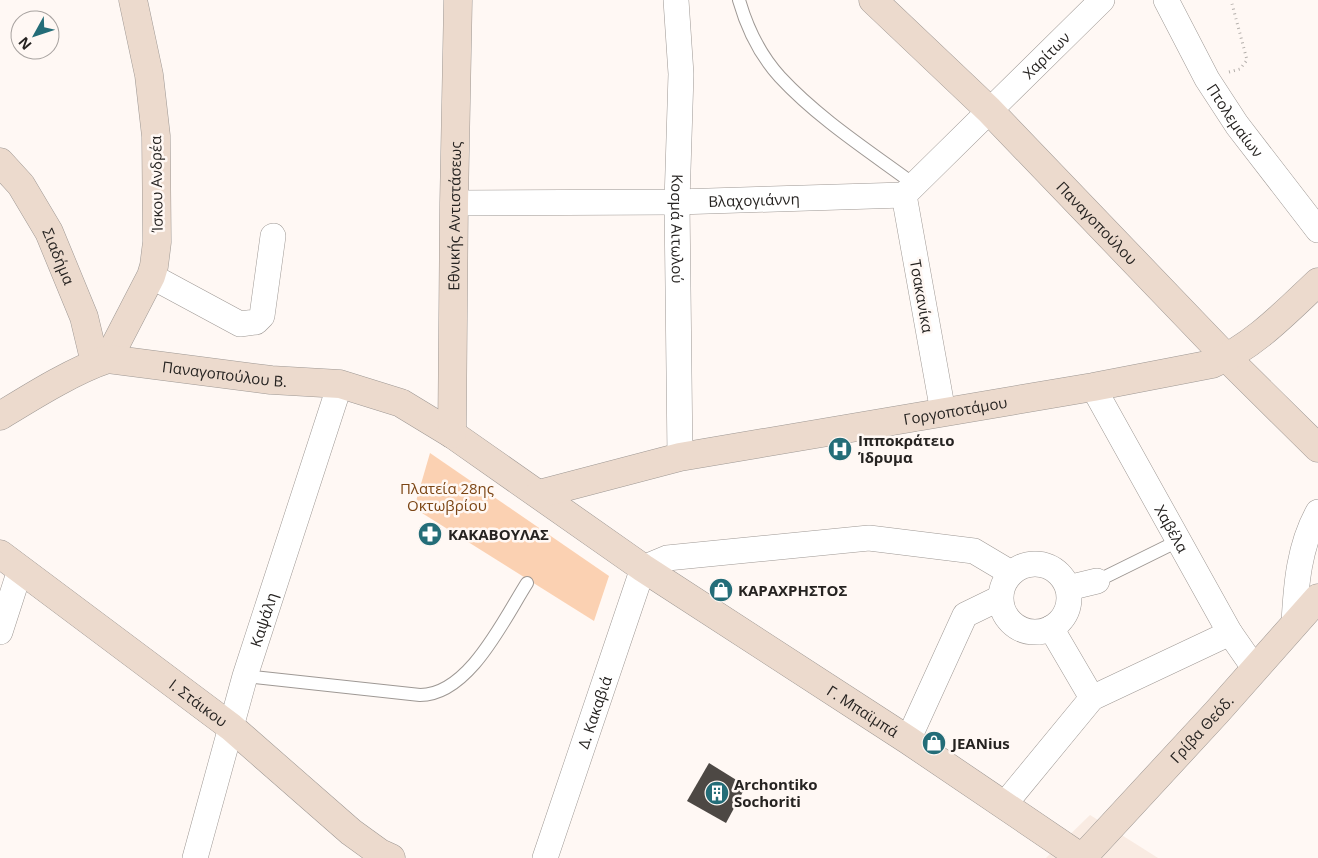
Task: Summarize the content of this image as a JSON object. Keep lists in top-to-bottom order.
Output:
{
  "streets": {
    "street": [
      "Χαρίτων",
      "Πτολεμαίων",
      "Ίσκου Ανδρέα",
      "Βλαχογιάννη",
      "Εθνικής Αντιστάσεως",
      "Παναγοπούλου",
      "Κοσμά Αιτωλού",
      "Σιαδήμα",
      "Τσακανίκα",
      "Παναγοπούλου Β.",
      "Γοργοποτάμου",
      "Χαβέλα",
      "Καψάλη",
      "Ι. Στάικου",
      "Γ. Μπαϊμπά",
      "Δ. Κακαβιά",
      "Γρίβα Θεόδ."
    ]
  },
  "crossings": [
    ["Χαρίτων", "Βλαχογιάννη"],
    ["Χαρίτων", "Παναγοπούλου"],
    ["Χαρίτων", "Τσακανίκα"],
    ["Ίσκου Ανδρέα", "Σιαδήμα"],
    ["Ίσκου Ανδρέα", "Παναγοπούλου Β."],
    ["Βλαχογιάννη", "Εθνικής Αντιστάσεως"],
    ["Βλαχογιάννη", "Κοσμά Αιτωλού"],
    ["Βλαχογιάννη", "Τσακανίκα"],
    ["Εθνικής Αντιστάσεως", "Παναγοπούλου Β."],
    ["Παναγοπούλου", "Γοργοποτάμου"],
    ["Κοσμά Αιτωλού", "Γοργοποτάμου"],
    ["Σιαδήμα", "Παναγοπούλου Β."],
    ["Τσακανίκα", "Γοργοποτάμου"],
    ["Παναγοπούλου Β.", "Καψάλη"],
    ["Γοργοποτάμου", "Χαβέλα"],
    ["Χαβέλα", "Γρίβα Θεόδ."],
    ["Καψάλη", "Ι. Στάικου"],
    ["Γ. Μπαϊμπά", "Δ. Κακαβιά"],
    ["Γ. Μπαϊμπά", "Γρίβα Θεόδ."]
  ],
  "parks": ["Πλατεία 28ης Οκτωβρίου"],
  "places": {
    "hospital": ["Ιπποκράτειο Ίδρυμα"],
    "pharmacy": ["ΚΑΚΑΒΟΥΛΑΣ"],
    "shop": ["ΚΑΡΑΧΡΗΣΤΟΣ", "JEANius"],
    "building": ["Archontiko Sochoriti"]
  },
  "north": "bottom left"
}
